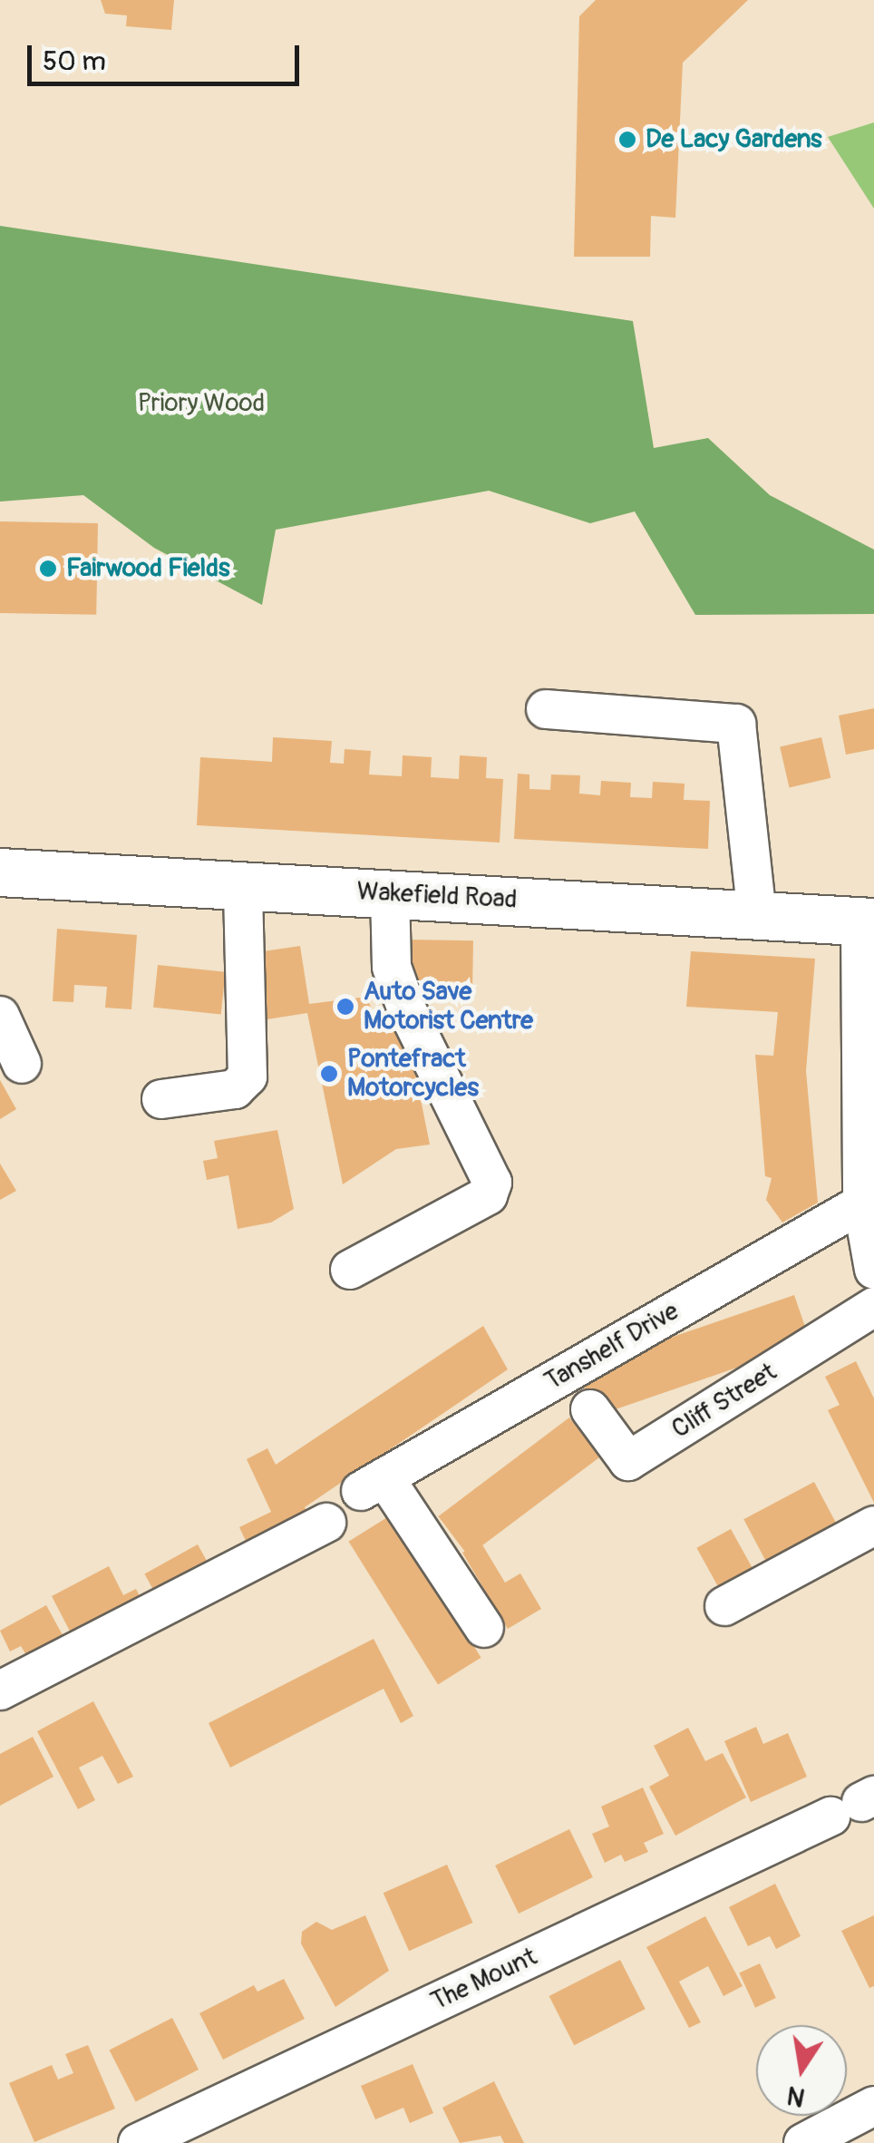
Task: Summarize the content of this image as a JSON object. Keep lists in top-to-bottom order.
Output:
{
  "streets": {
    "main road": ["Wakefield Road"],
    "street": ["Tanshelf Drive", "Cliff Street", "The Mount"]
  },
  "parks": ["Priory Wood"],
  "places": [
    "De Lacy Gardens",
    "Fairwood Fields",
    "Auto Save Motorist Centre",
    "Pontefract Motorcycles"
  ],
  "scale_bar": "50 m",
  "north": "bottom"
}
